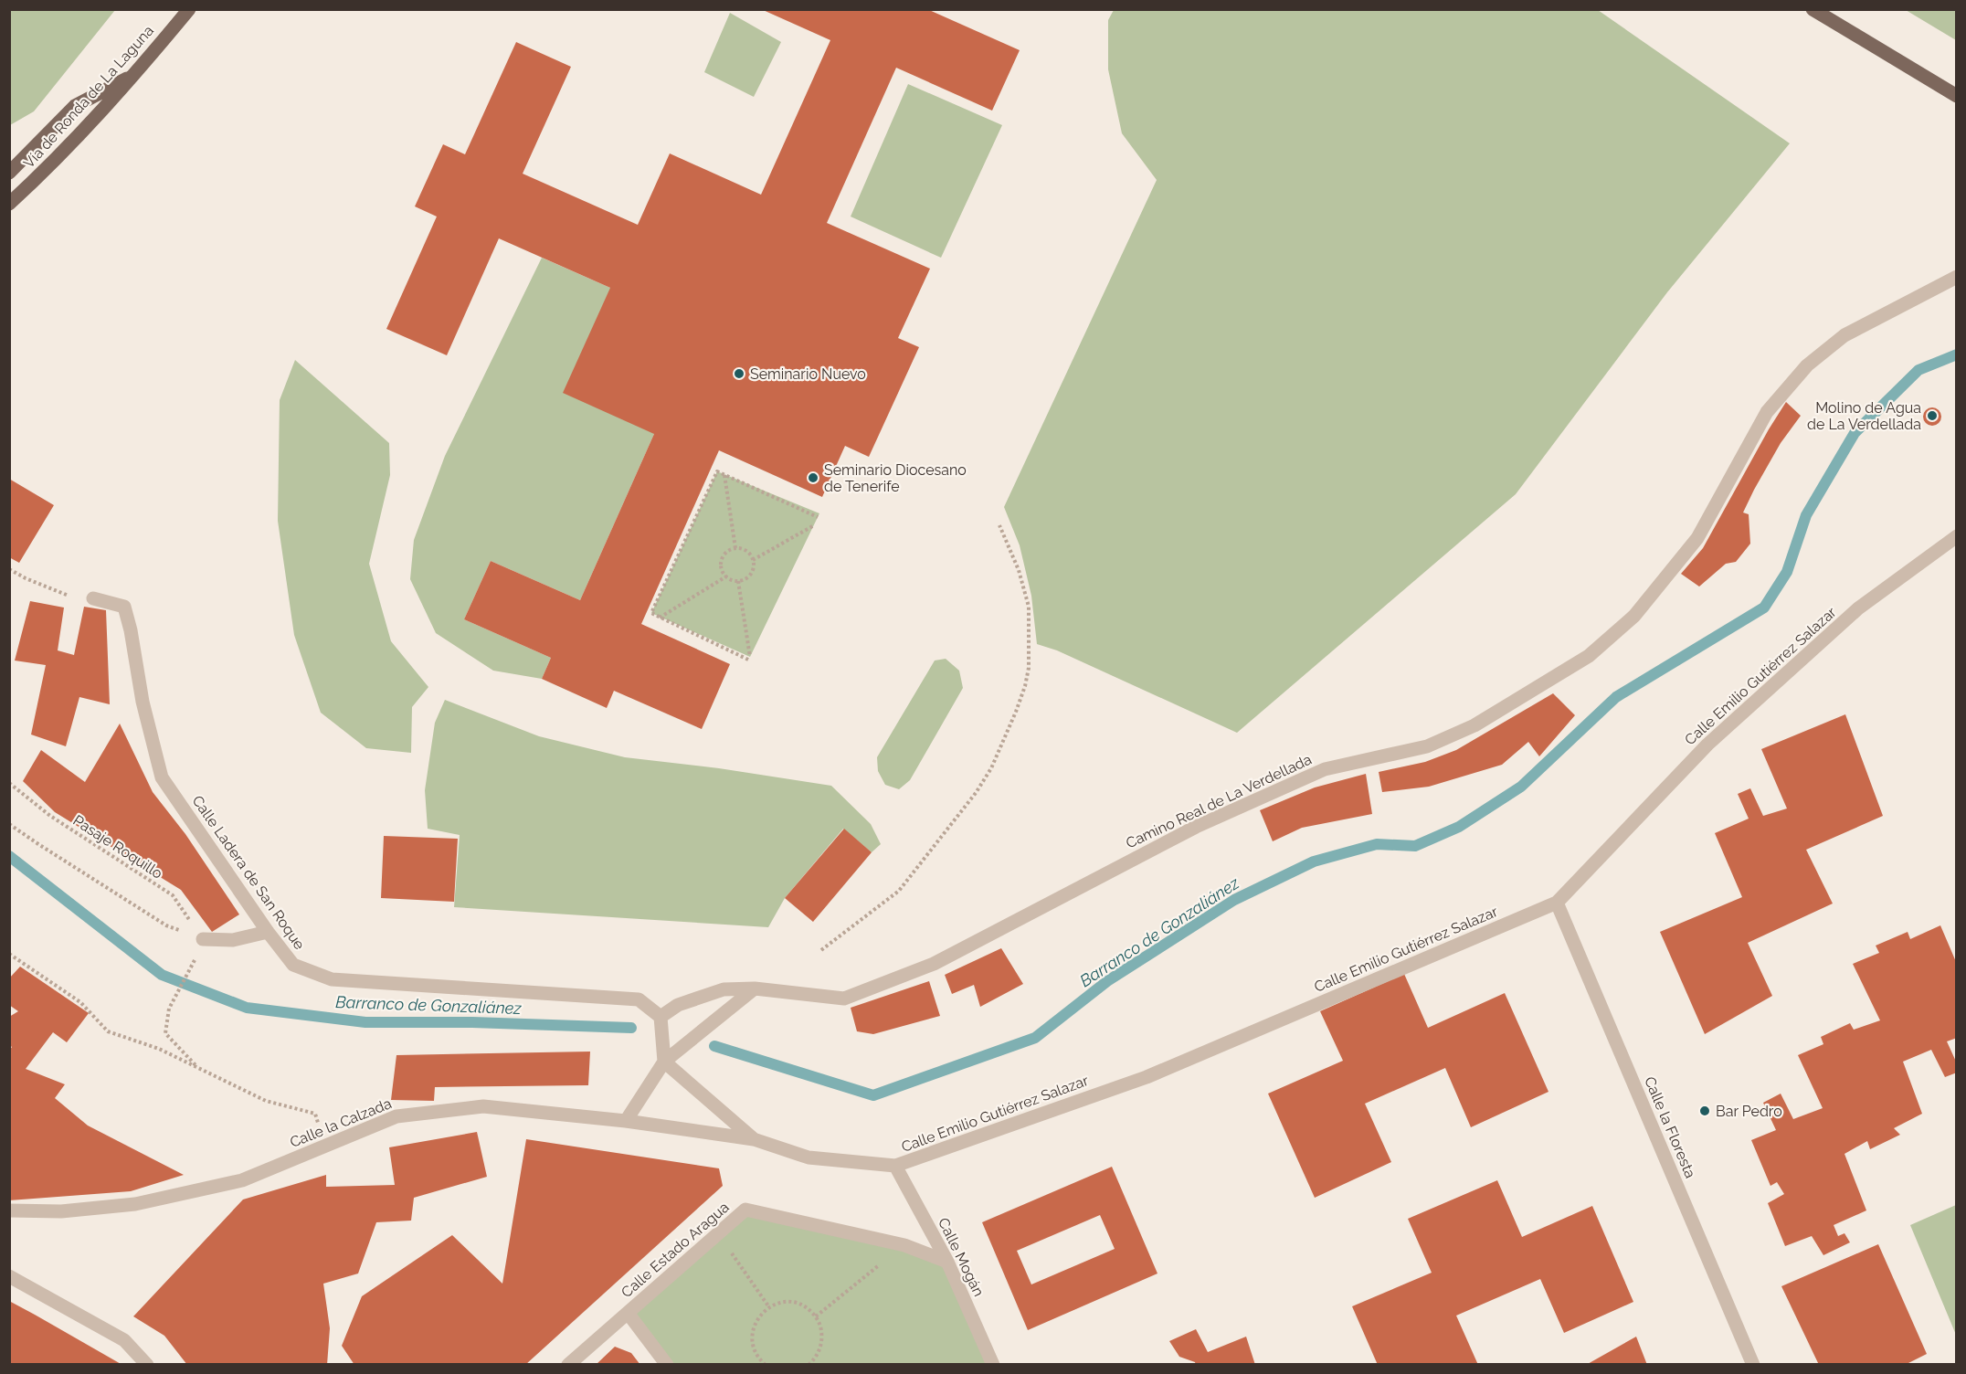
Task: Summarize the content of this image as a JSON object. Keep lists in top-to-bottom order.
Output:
{
  "streets": {
    "main road": ["Vía de Ronda de La Laguna"],
    "street": [
      "Calle Emilio Gutiérrez Salazar",
      "Camino Real de La Verdellada",
      "Calle Ladera de San Roque",
      "Calle la Calzada",
      "Calle la Floresta",
      "Calle Estado Aragua",
      "Calle Mogán"
    ],
    "path": ["Pasaje Roquillo"]
  },
  "crossings": [
    ["Calle Emilio Gutiérrez Salazar", "Calle la Calzada"],
    ["Calle Emilio Gutiérrez Salazar", "Calle la Floresta"],
    ["Calle Emilio Gutiérrez Salazar", "Calle Mogán"],
    ["Camino Real de La Verdellada", "Calle Ladera de San Roque"],
    ["Calle Estado Aragua", "Calle Mogán"]
  ],
  "water": ["Barranco de Gonzaliánez"],
  "places": [
    "Seminario Nuevo",
    "Molino de Agua de La Verdellada",
    "Seminario Diocesano de Tenerife",
    "Bar Pedro"
  ]
}
